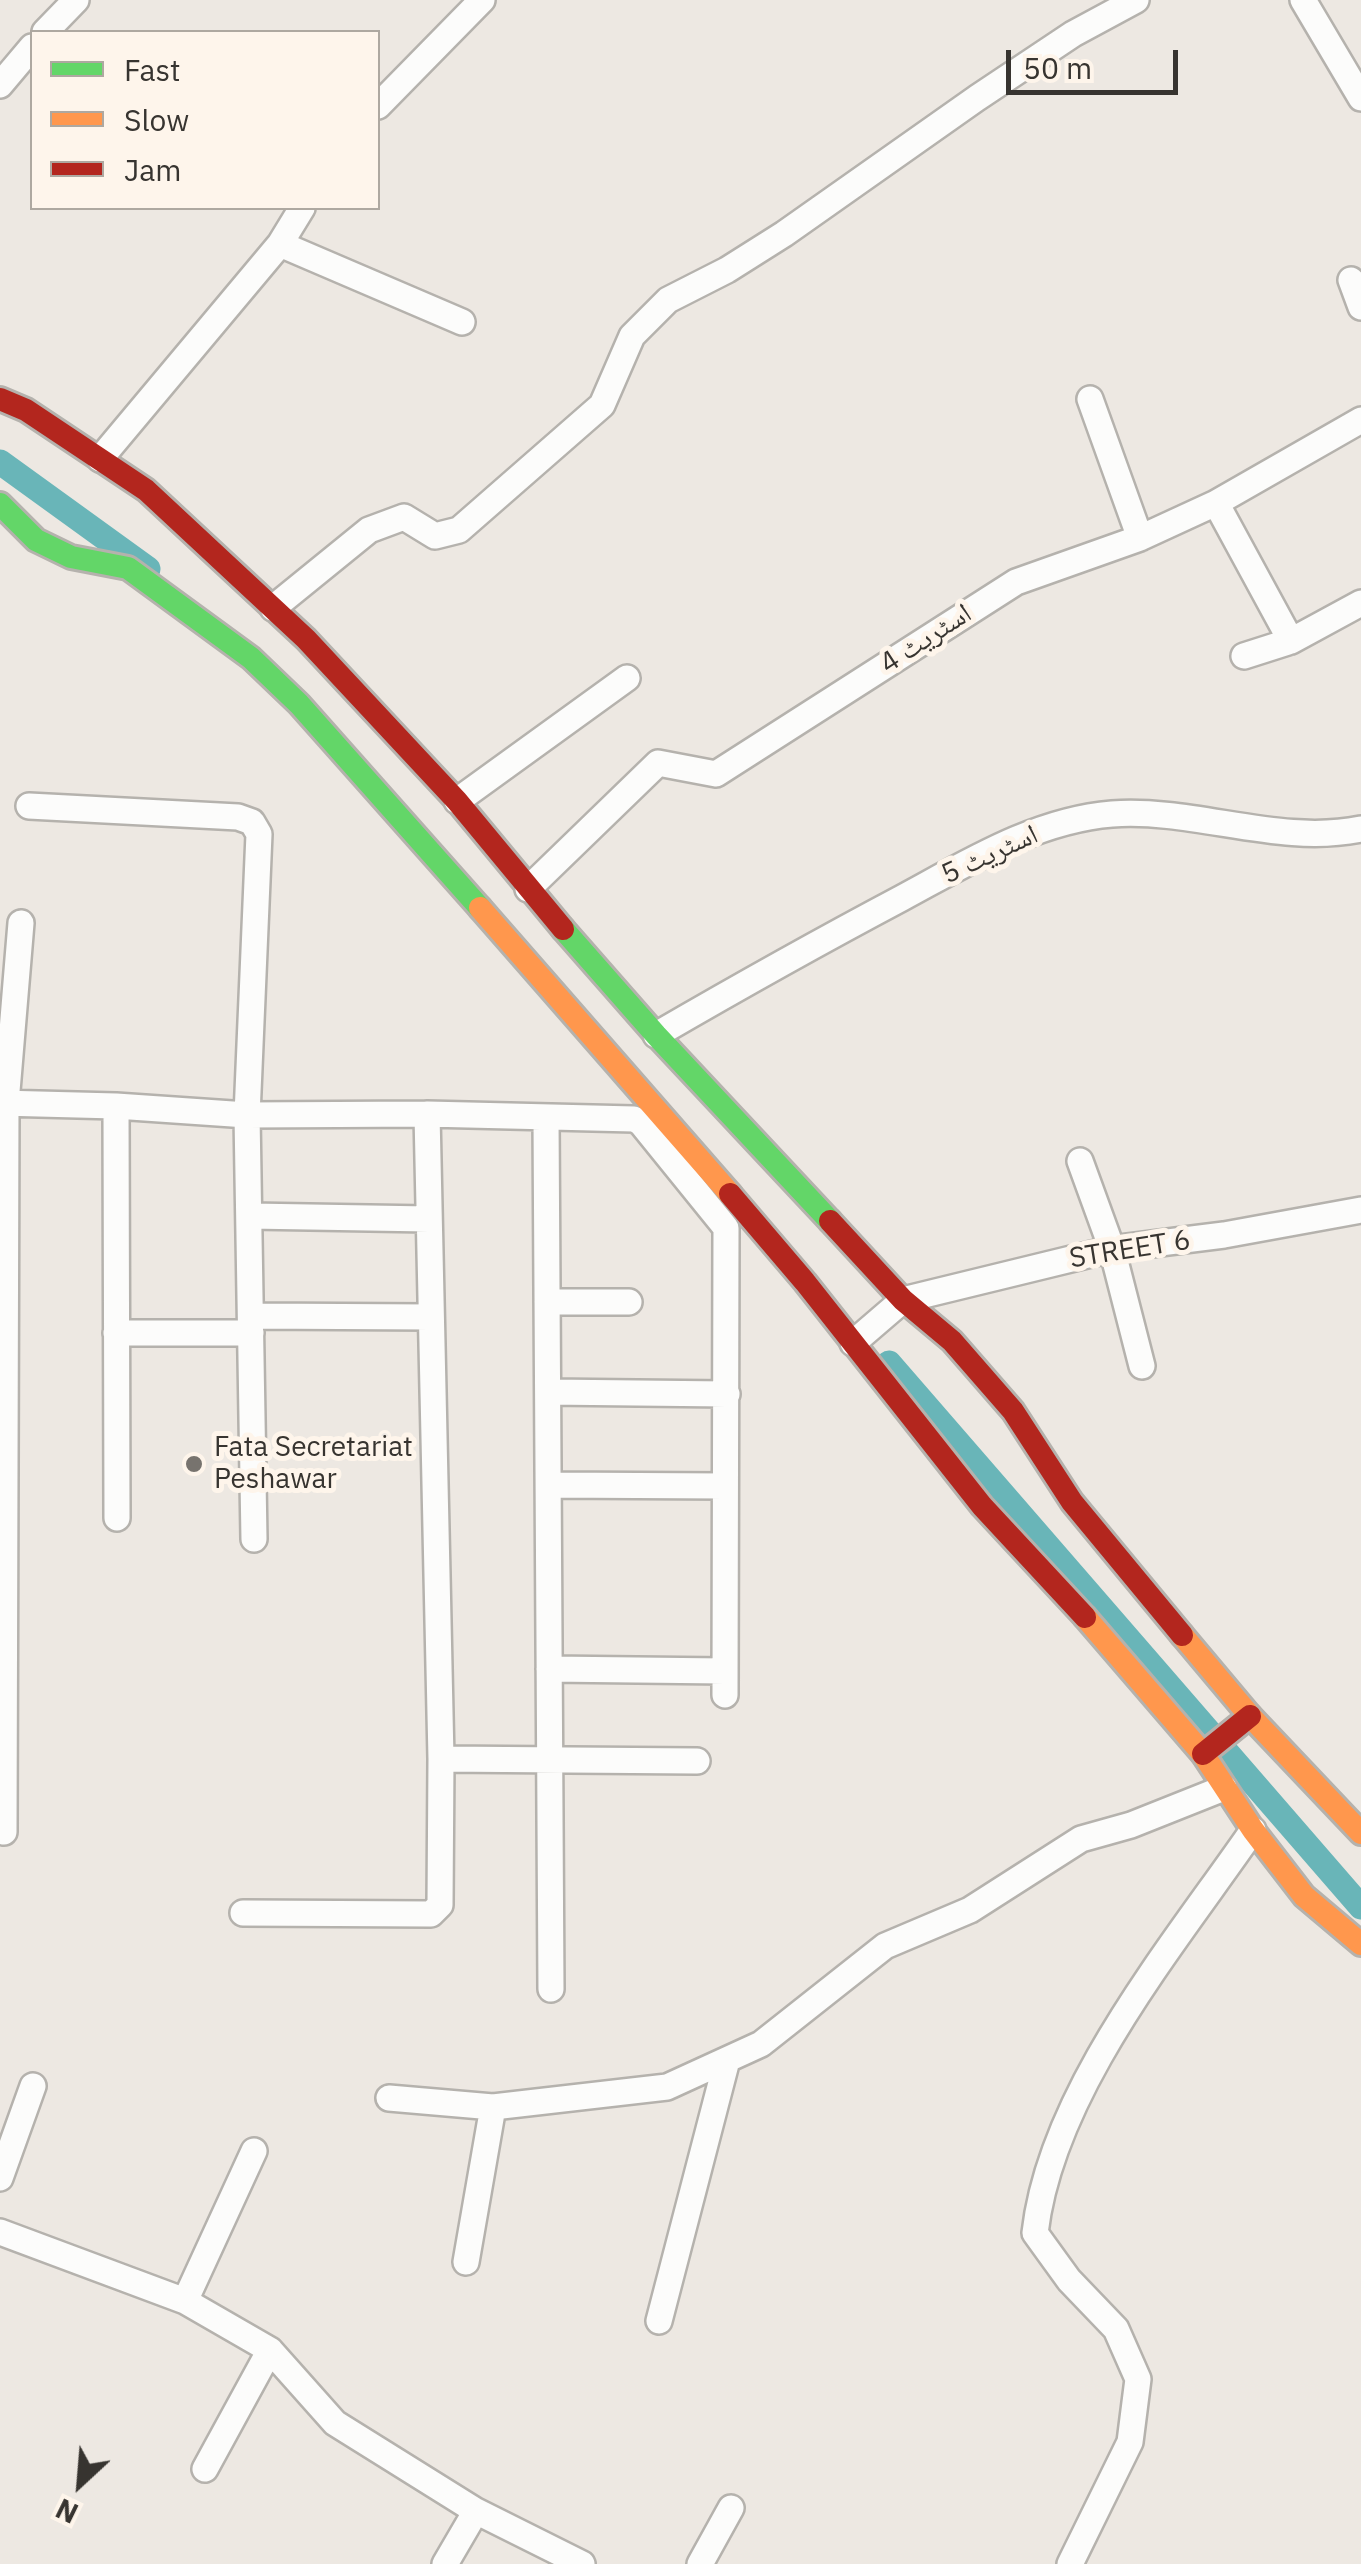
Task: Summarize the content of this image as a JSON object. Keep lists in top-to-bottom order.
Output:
{
  "streets": {
    "street": ["اسٹریٹ 4", "اسٹریٹ 5", "STREET 6"]
  },
  "places": ["Fata Secretariat Peshawar"],
  "legend": ["Fast", "Slow", "Jam"],
  "scale_bar": "50 m",
  "north": "bottom left"
}
